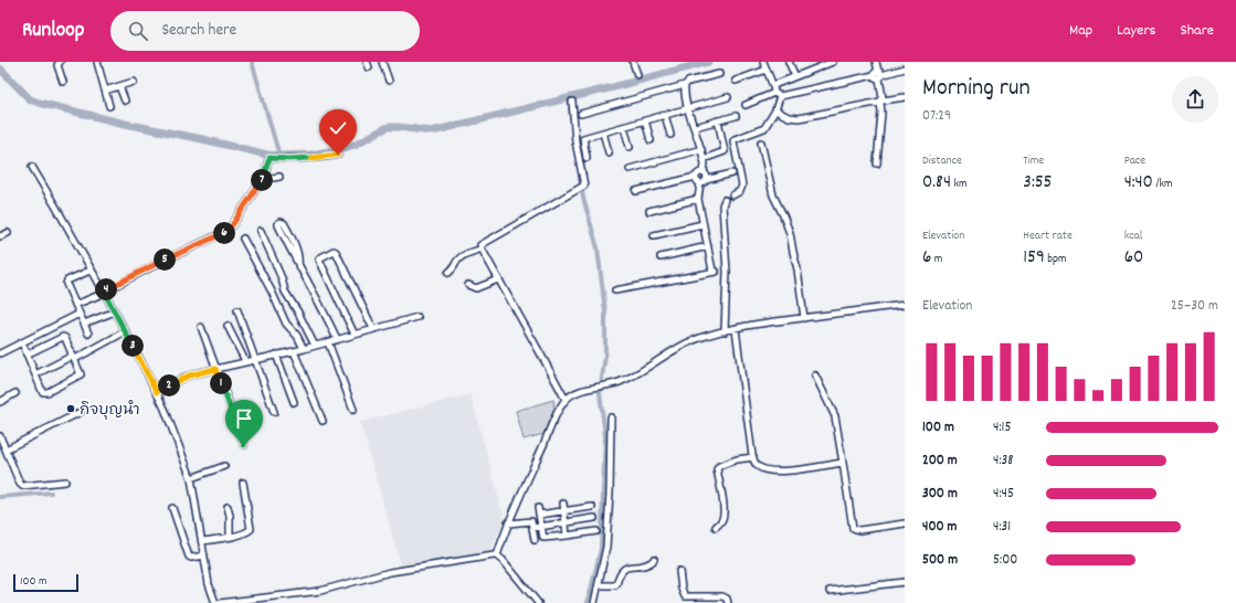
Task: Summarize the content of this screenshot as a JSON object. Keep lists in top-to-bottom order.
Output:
{
  "places": ["กิจบุญนำ"],
  "scale_bar": "100 m",
  "page": {
    "header": "Runloop",
    "search": "Search here",
    "nav": ["Map", "Layers", "Share"],
    "heading": ["Morning run", "07:29"],
    "stats": [
      ["Distance", "0.84 km"],
      ["Time", "3:55"],
      ["Pace", "4:40 /km"],
      ["Elevation", "6 m"],
      ["Heart rate", "159 bpm"],
      ["kcal", "60"]
    ],
    "pins": [
      "7",
      "6",
      "5",
      "4",
      "3",
      "1",
      "2"
    ],
    "chart": ["Elevation", "25–30 m"],
    "list": [
      {
        "name": "100 m",
        "note": "4:15"
      },
      {
        "name": "200 m",
        "note": "4:38"
      },
      {
        "name": "300 m",
        "note": "4:45"
      },
      {
        "name": "400 m",
        "note": "4:31"
      },
      {
        "name": "500 m",
        "note": "5:00"
      }
    ],
    "scale": "100 m"
  }
}
